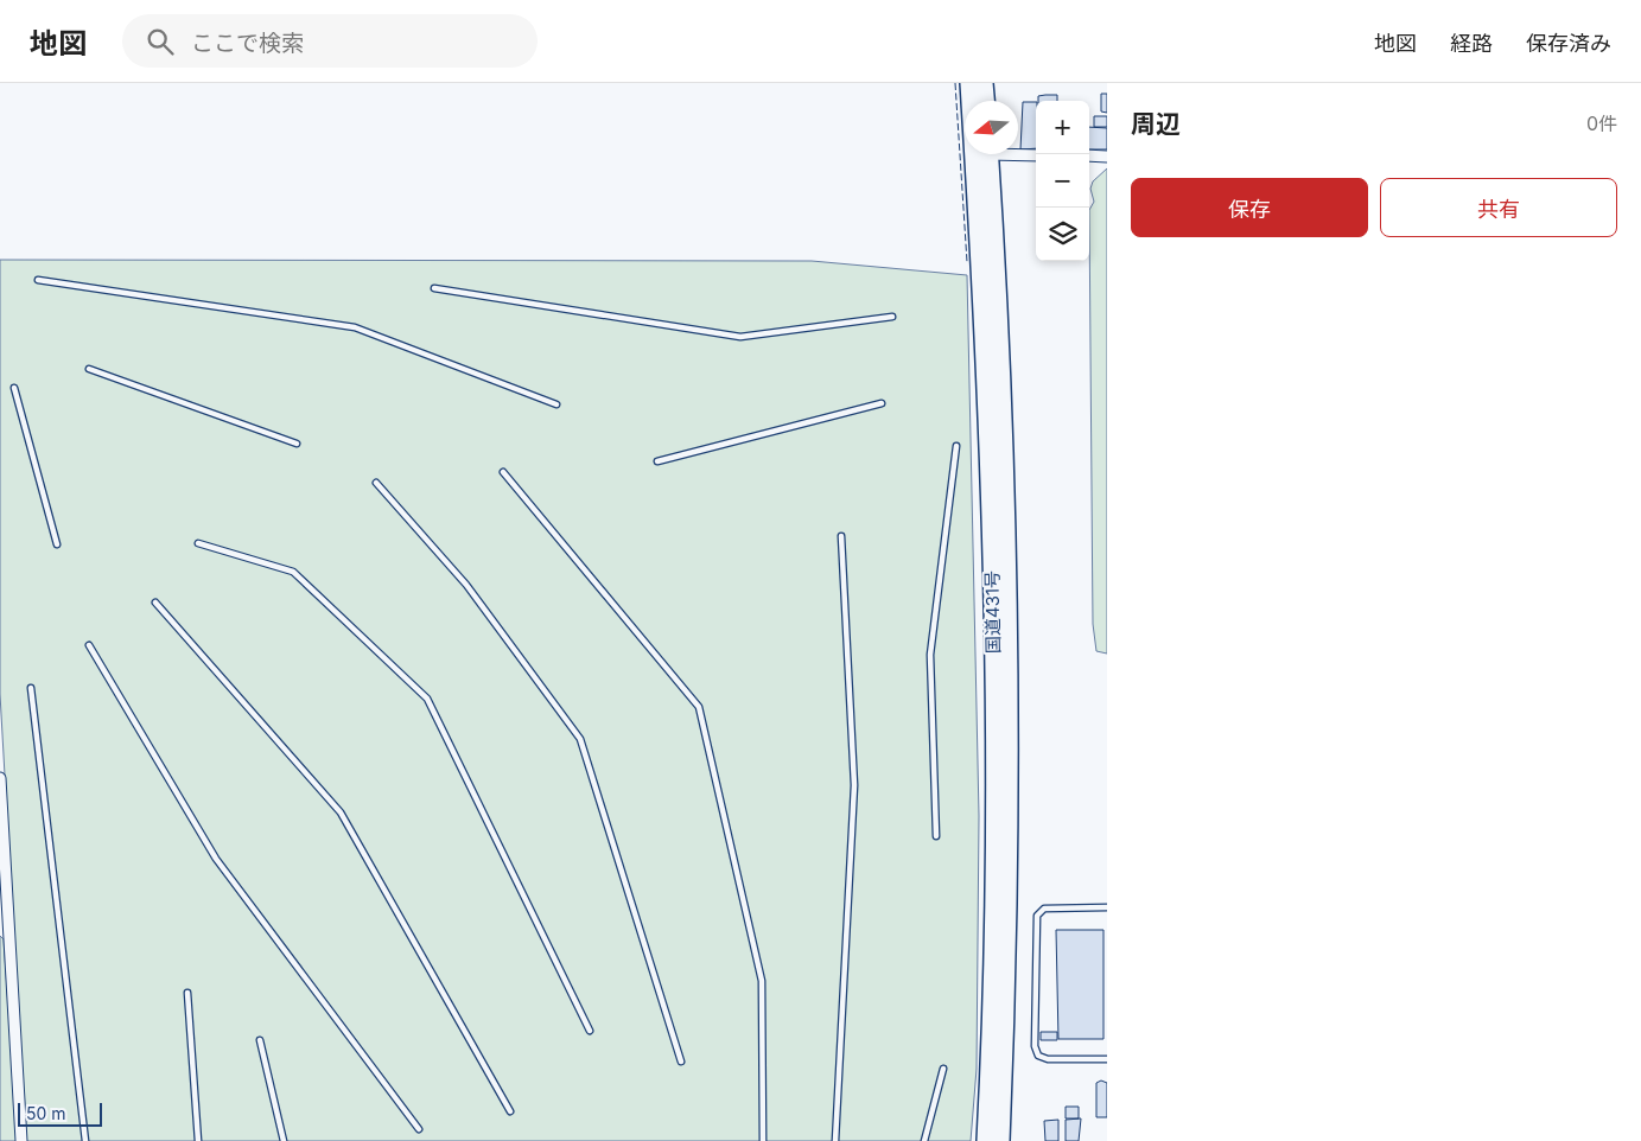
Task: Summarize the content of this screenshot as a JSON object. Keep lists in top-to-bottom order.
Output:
{
  "streets": {
    "highway": ["国道431号"]
  },
  "scale_bar": "50 m",
  "north": "left",
  "page": {
    "header": "地図",
    "search": "ここで検索",
    "nav": ["地図", "経路", "保存済み"],
    "heading": ["周辺", "0件"],
    "map_buttons": ["+", "−"],
    "buttons": ["保存", "共有"],
    "scale": "50 m"
  }
}
